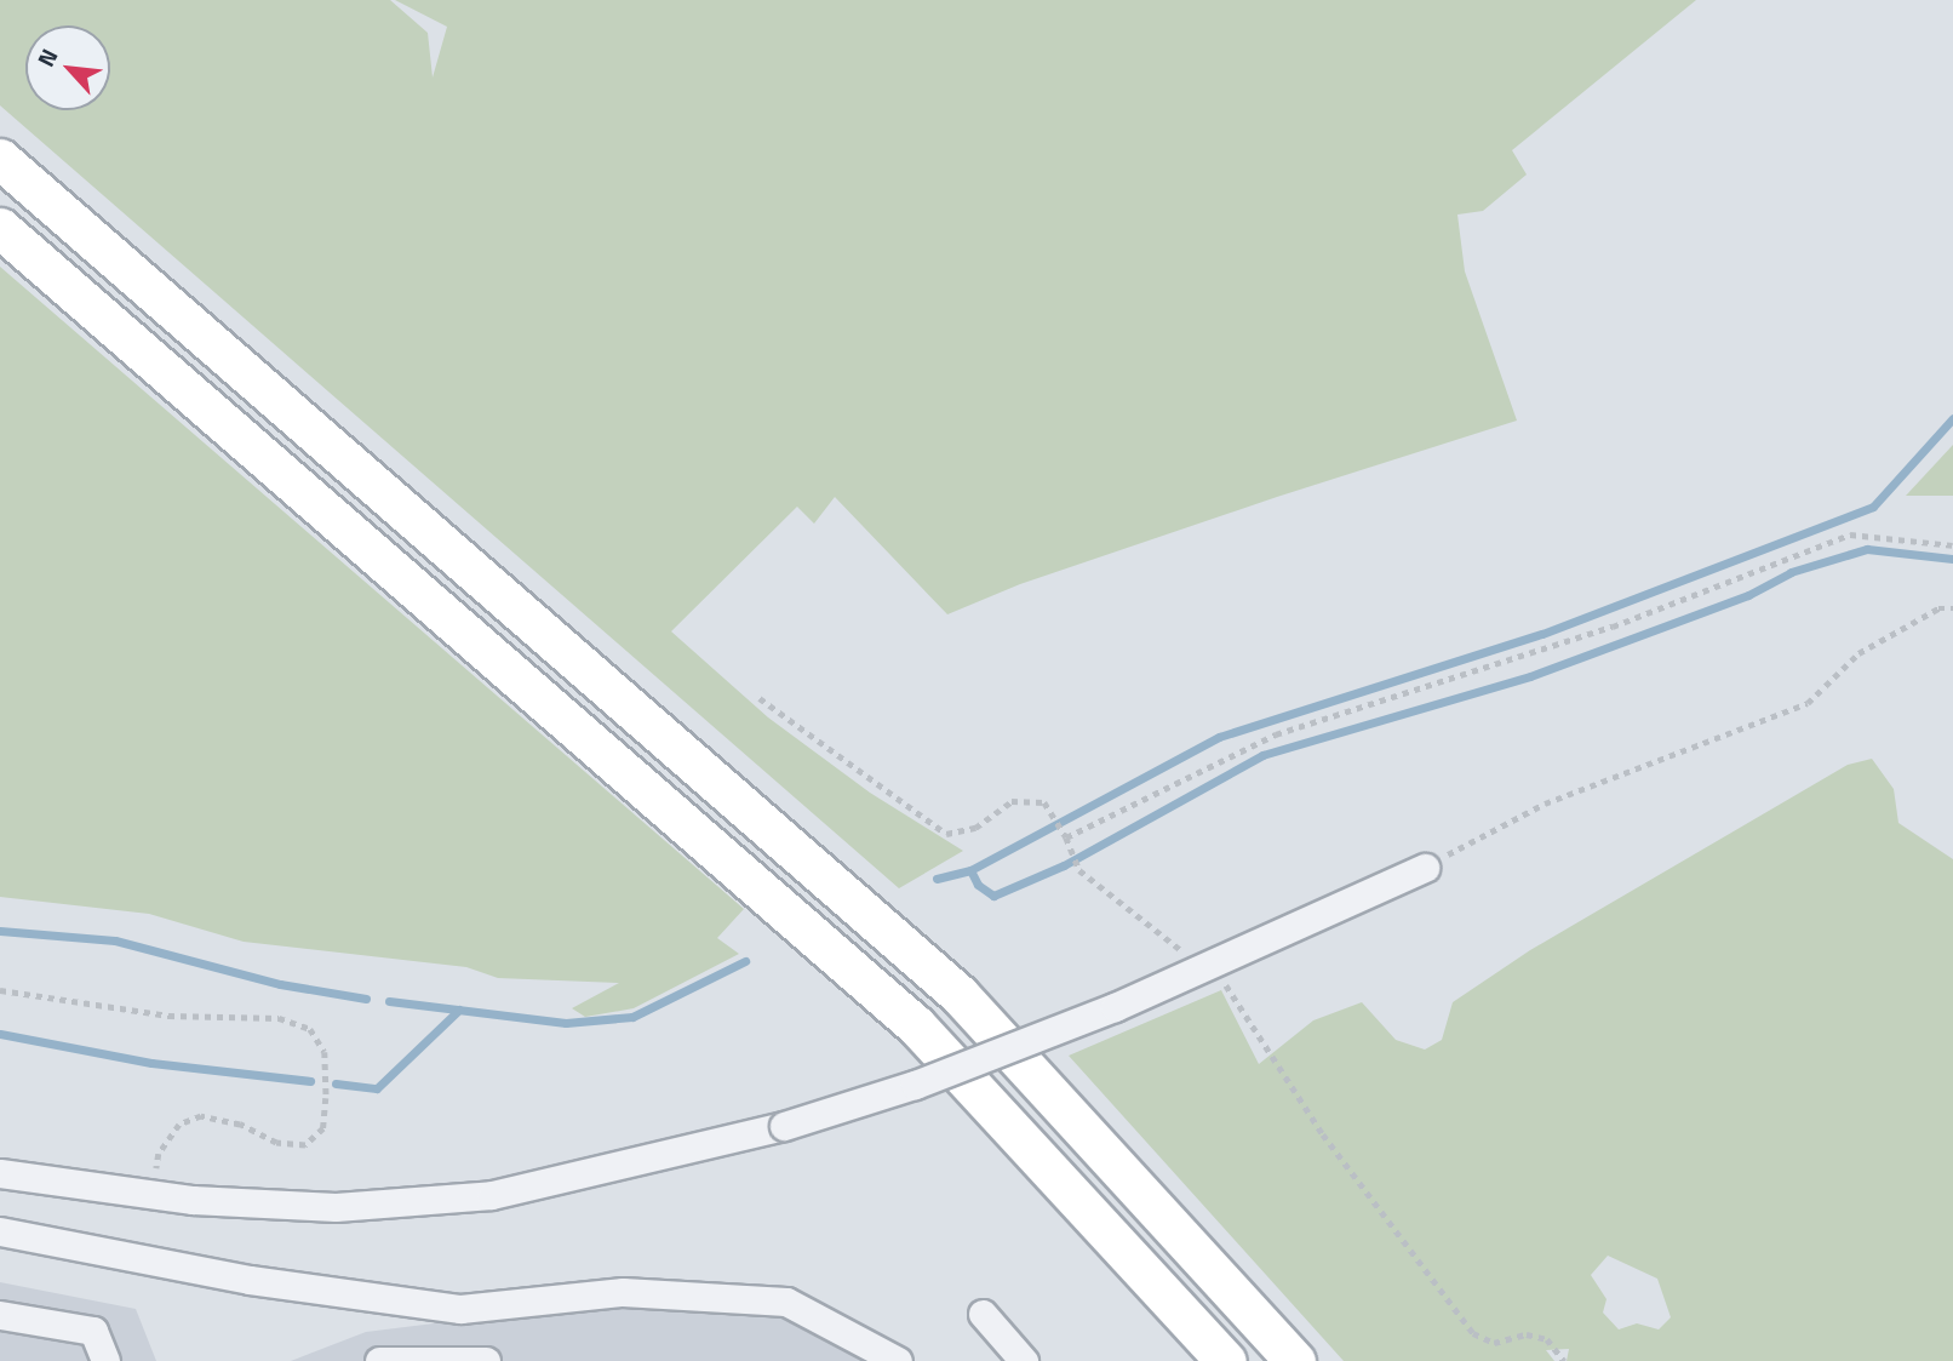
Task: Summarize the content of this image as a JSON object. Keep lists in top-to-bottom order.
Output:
{
  "north": "top left"
}
